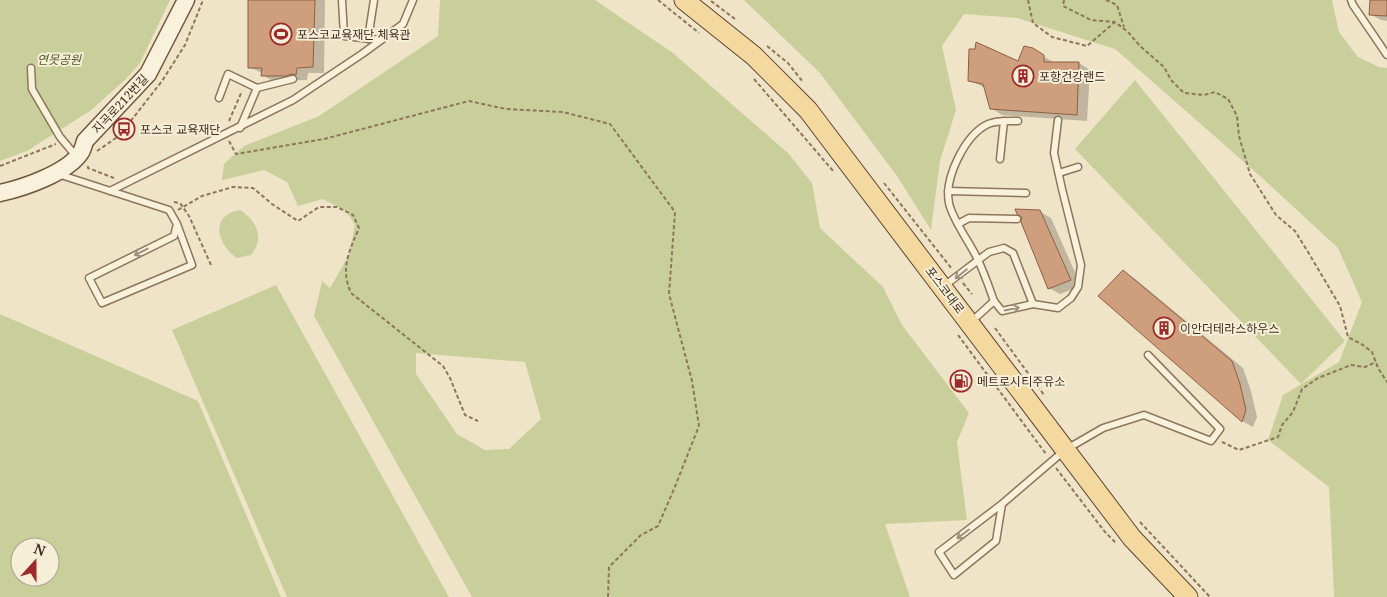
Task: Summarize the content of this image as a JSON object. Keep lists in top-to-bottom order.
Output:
{
  "streets": {
    "main road": ["지곡로212번길", "포스코대로"]
  },
  "parks": ["연못공원"],
  "places": {
    "sports": ["포스코교육재단 체육관"],
    "building": ["포항건강랜드", "이안더테라스하우스"],
    "bus stop": ["포스코 교육재단"],
    "fuel station": ["메트로시티주유소"]
  },
  "north": "top"
}
